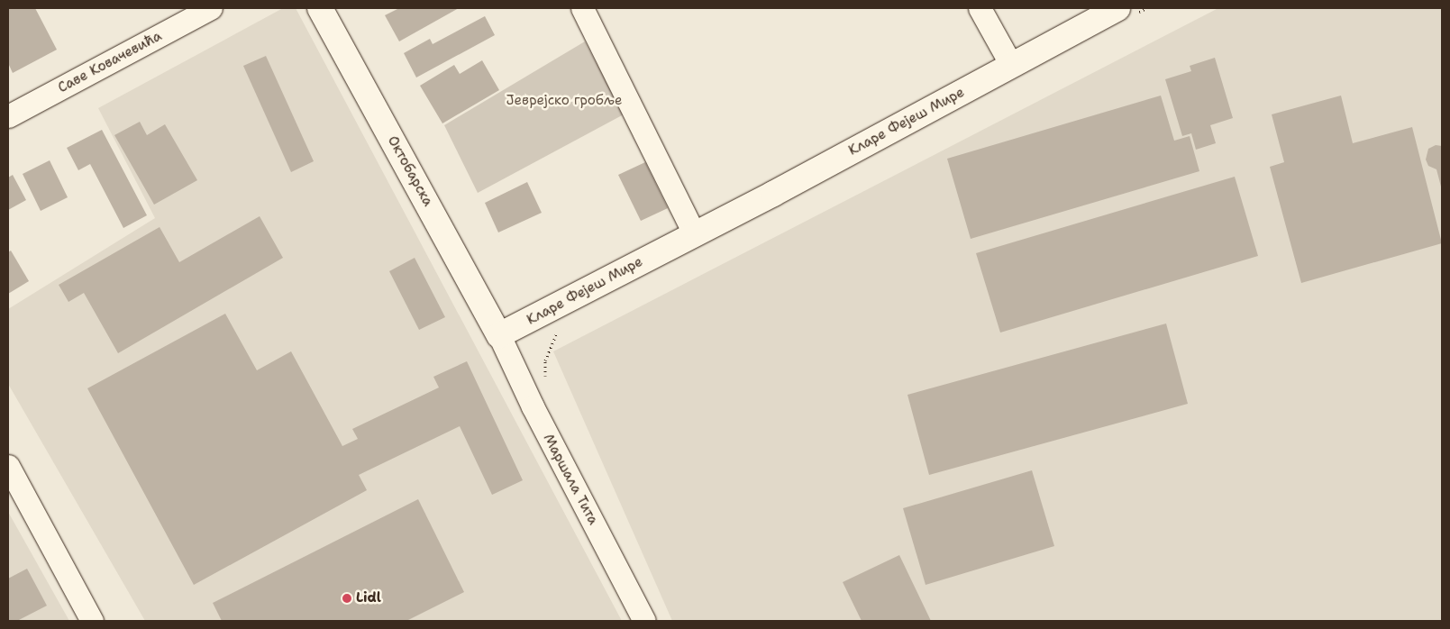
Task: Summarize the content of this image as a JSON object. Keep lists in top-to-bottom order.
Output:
{
  "streets": {
    "main road": ["Кларе Фејеш Мире", "Октобарска"],
    "street": ["Саве Ковачевића", "Маршала Тита"]
  },
  "crossings": [
    ["Кларе Фејеш Мире", "Октобарска"],
    ["Кларе Фејеш Мире", "Маршала Тита"],
    ["Октобарска", "Маршала Тита"]
  ],
  "parks": ["Јеврејско гробље"],
  "places": ["Lidl"]
}
